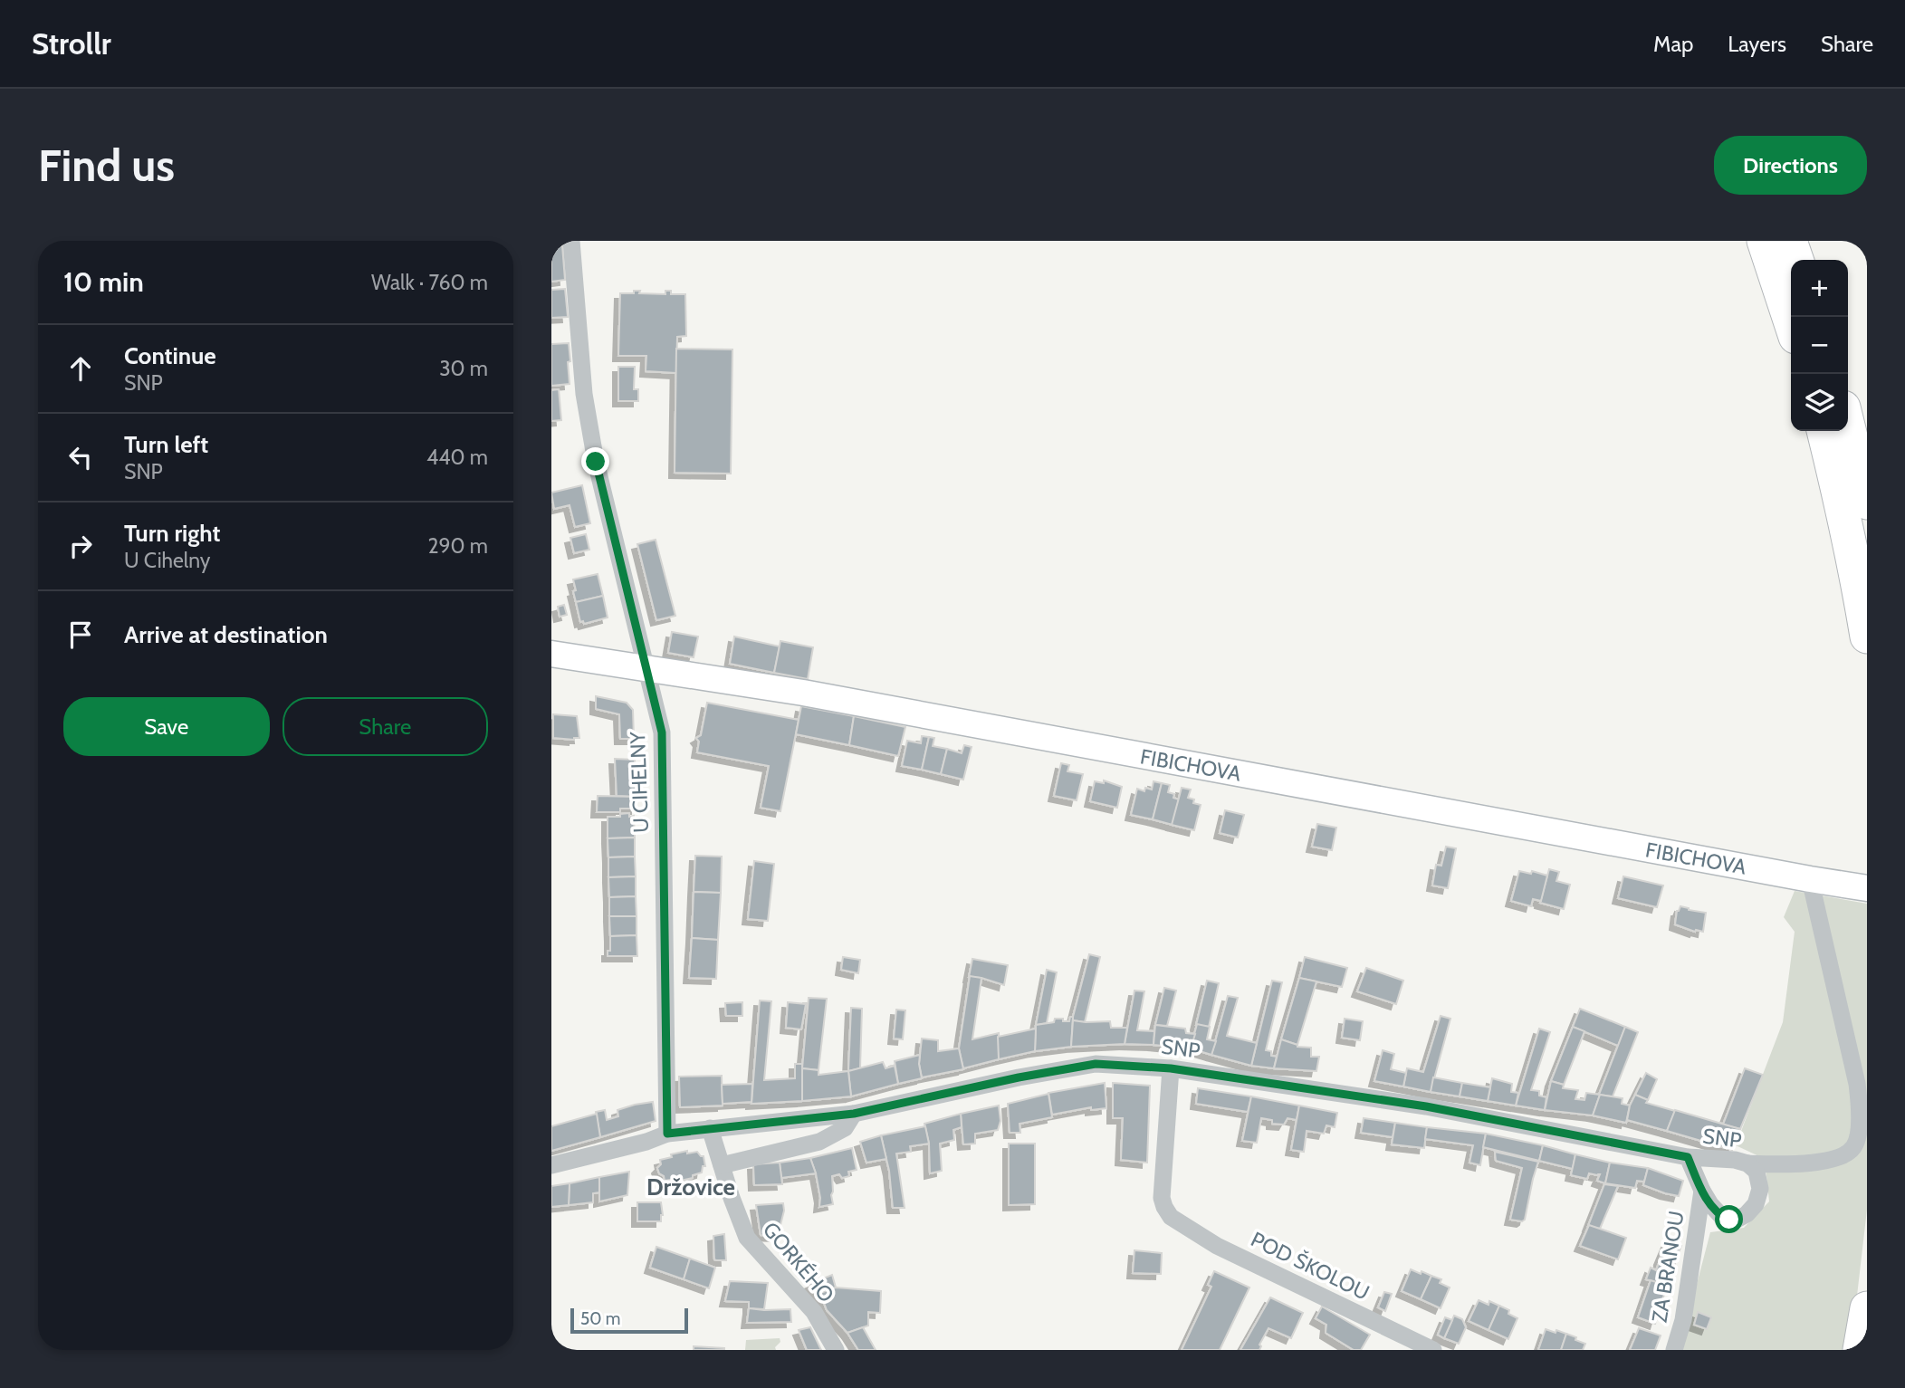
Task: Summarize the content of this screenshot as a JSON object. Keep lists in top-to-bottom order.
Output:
{
  "streets": {
    "street": [
      "FIBICHOVA",
      "U CIHELNY",
      "SNP",
      "GORKÉHO",
      "POD ŠKOLOU",
      "ZA BRANOU"
    ]
  },
  "crossings": [
    ["FIBICHOVA", "U CIHELNY"],
    ["U CIHELNY", "SNP"],
    ["SNP", "GORKÉHO"],
    ["SNP", "POD ŠKOLOU"],
    ["SNP", "ZA BRANOU"]
  ],
  "districts": ["Držovice"],
  "scale_bar": "50 m",
  "page": {
    "header": "Strollr",
    "nav": ["Map", "Layers", "Share"],
    "buttons": [
      "Directions",
      ["Save", "Share"]
    ],
    "title": "Find us",
    "heading": ["10 min", "Walk · 760 m"],
    "map_buttons": ["+", "−"],
    "list": [
      ["Continue", "SNP", "30 m"],
      ["Turn left", "SNP", "440 m"],
      ["Turn right", "U Cihelny", "290 m"],
      "Arrive at destination"
    ],
    "scale": "50 m"
  }
}
